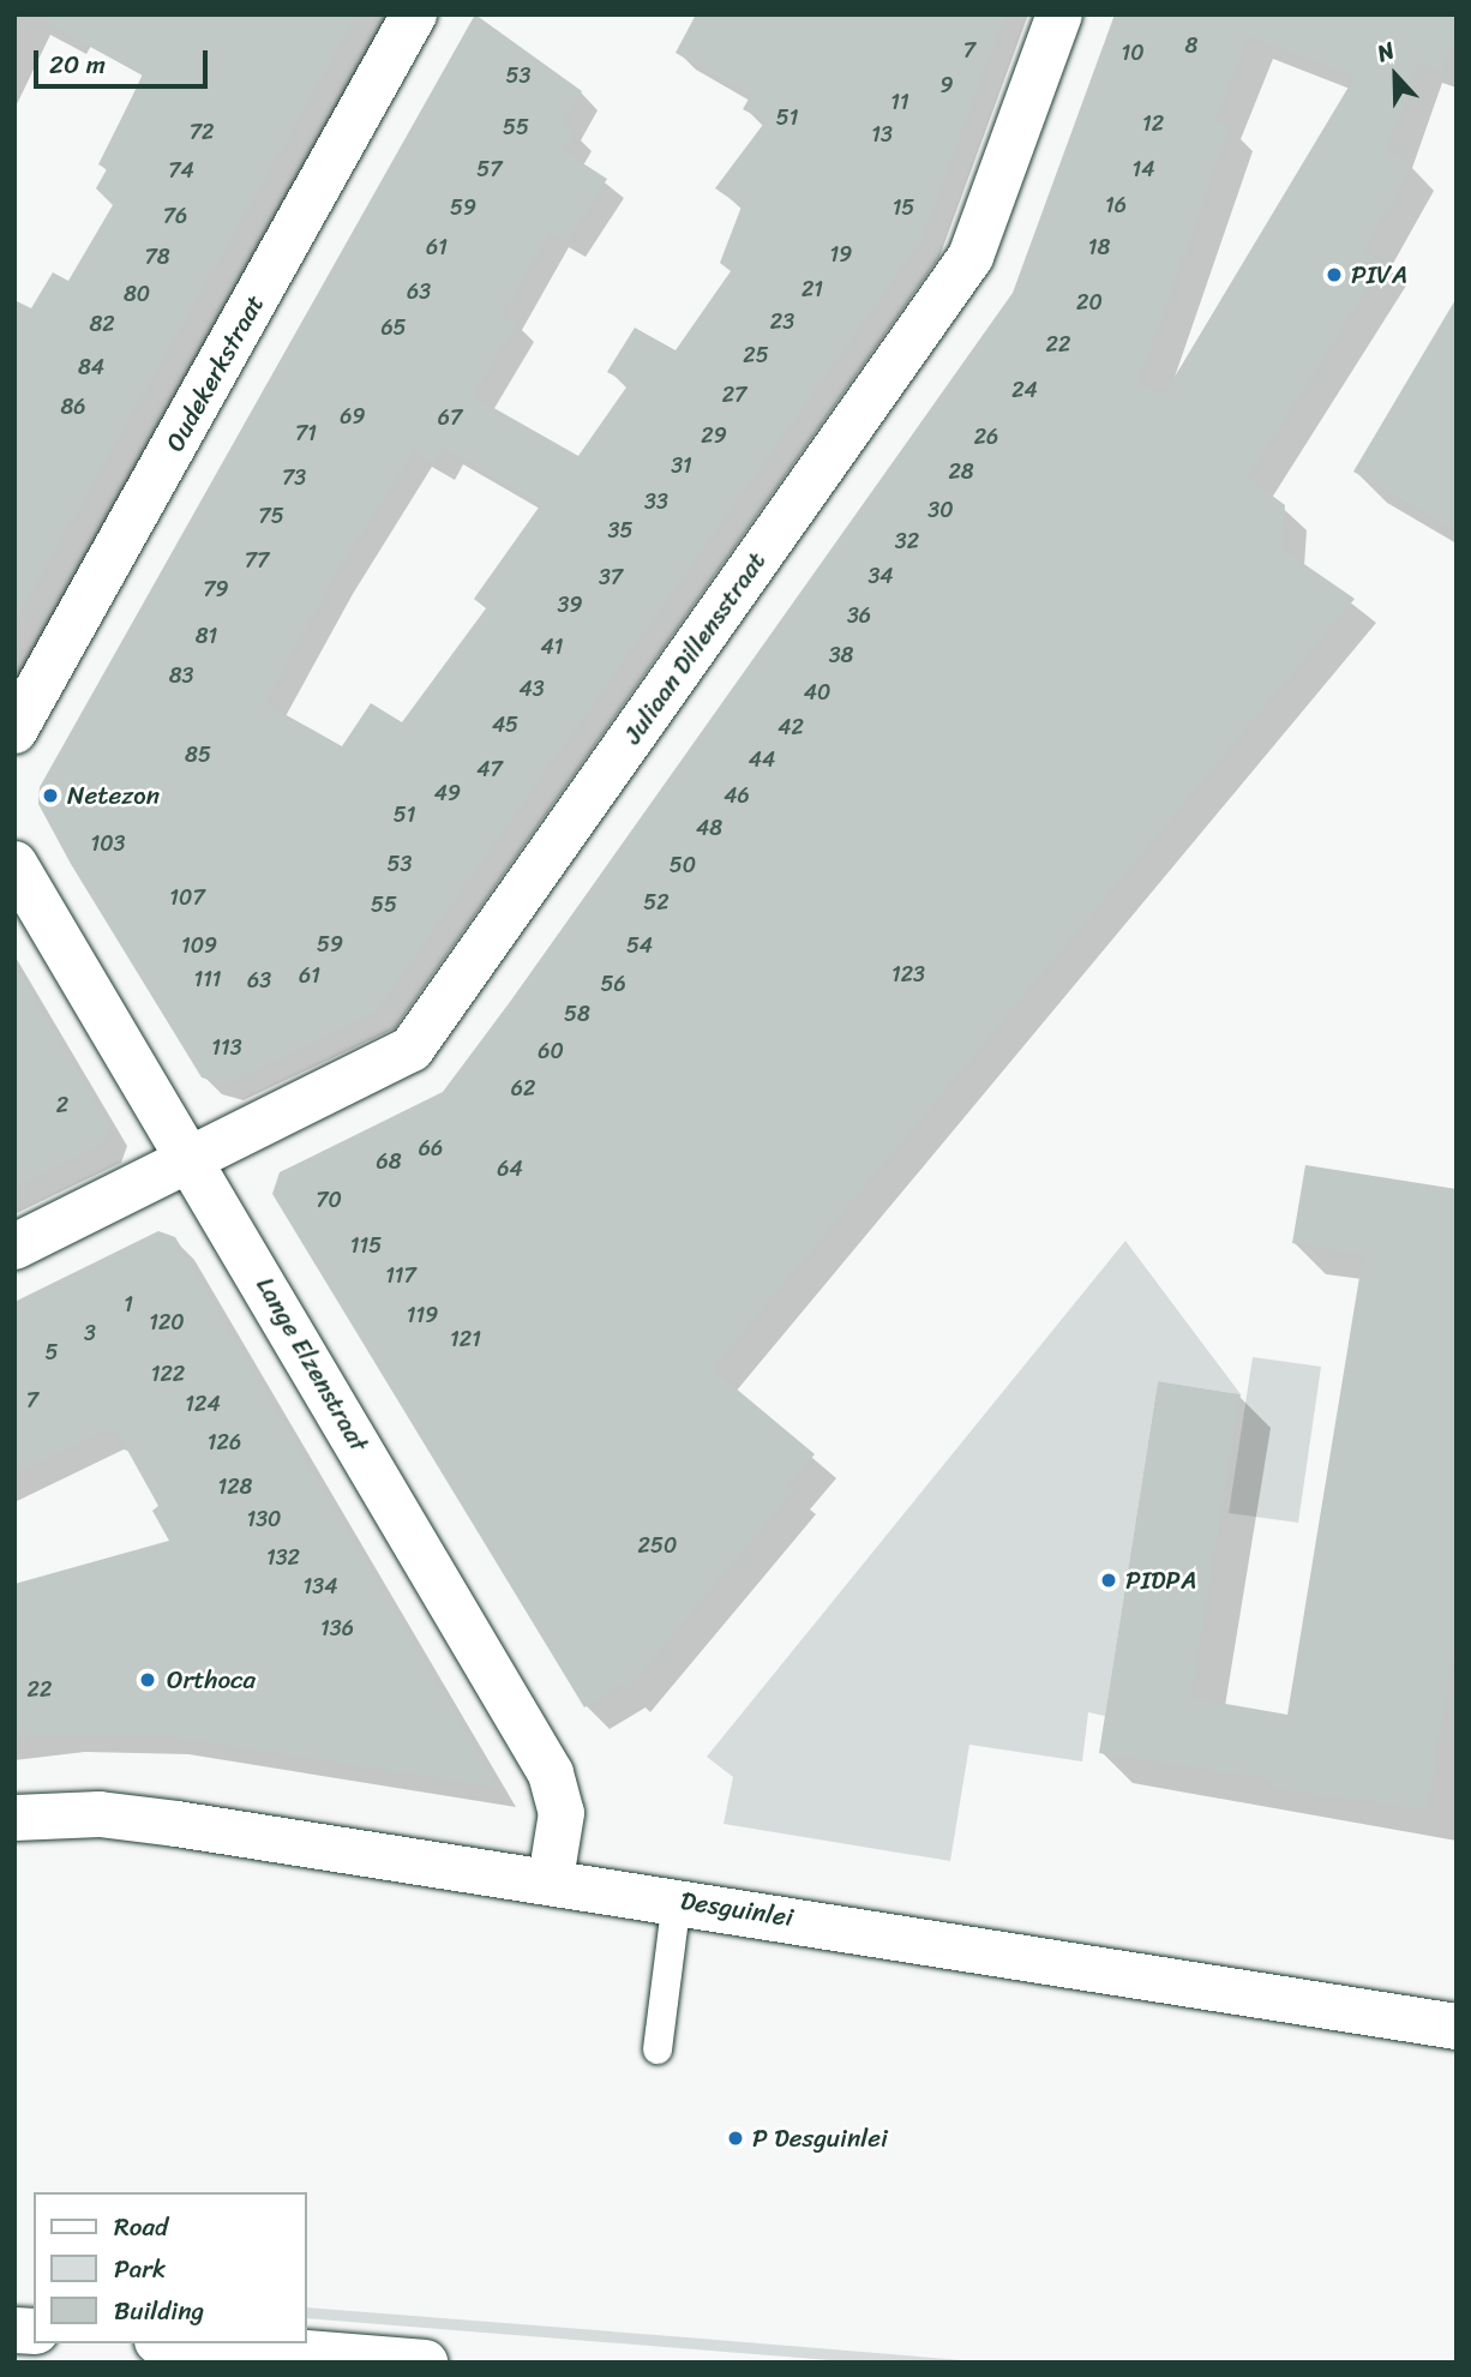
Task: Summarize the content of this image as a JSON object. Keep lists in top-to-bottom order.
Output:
{
  "streets": {
    "street": [
      "Oudekerkstraat",
      "Juliaan Dillensstraat",
      "Lange Elzenstraat",
      "Desguinlei"
    ]
  },
  "crossings": [
    ["Juliaan Dillensstraat", "Lange Elzenstraat"],
    ["Lange Elzenstraat", "Desguinlei"]
  ],
  "places": [
    "PIVA",
    "Netezon",
    "PIDPA",
    "Orthoca",
    "P Desguinlei"
  ],
  "house_numbers": [
    "8",
    "7",
    "10",
    "53",
    "9",
    "11",
    "51",
    "12",
    "55",
    "72",
    "13",
    "57",
    "14",
    "74",
    "16",
    "59",
    "15",
    "76",
    "61",
    "18",
    "19",
    "78",
    "21",
    "63",
    "80",
    "20",
    "23",
    "82",
    "65",
    "22",
    "25",
    "84",
    "24",
    "27",
    "86",
    "69",
    "67",
    "71",
    "29",
    "26",
    "31",
    "28",
    "73",
    "33",
    "30",
    "75",
    "35",
    "32",
    "77",
    "34",
    "37",
    "79",
    "39",
    "36",
    "81",
    "41",
    "38",
    "83",
    "43",
    "40",
    "45",
    "42",
    "85",
    "44",
    "47",
    "49",
    "46",
    "51",
    "48",
    "103",
    "53",
    "50",
    "107",
    "52",
    "55",
    "59",
    "109",
    "54",
    "123",
    "61",
    "111",
    "63",
    "56",
    "58",
    "113",
    "60",
    "62",
    "2",
    "66",
    "68",
    "64",
    "70",
    "115",
    "117",
    "1",
    "119",
    "120",
    "3",
    "121",
    "5",
    "122",
    "7",
    "124",
    "126",
    "128",
    "130",
    "250",
    "132",
    "134",
    "136",
    "22"
  ],
  "legend": ["Road", "Park", "Building"],
  "scale_bar": "20 m",
  "north": "top"
}
